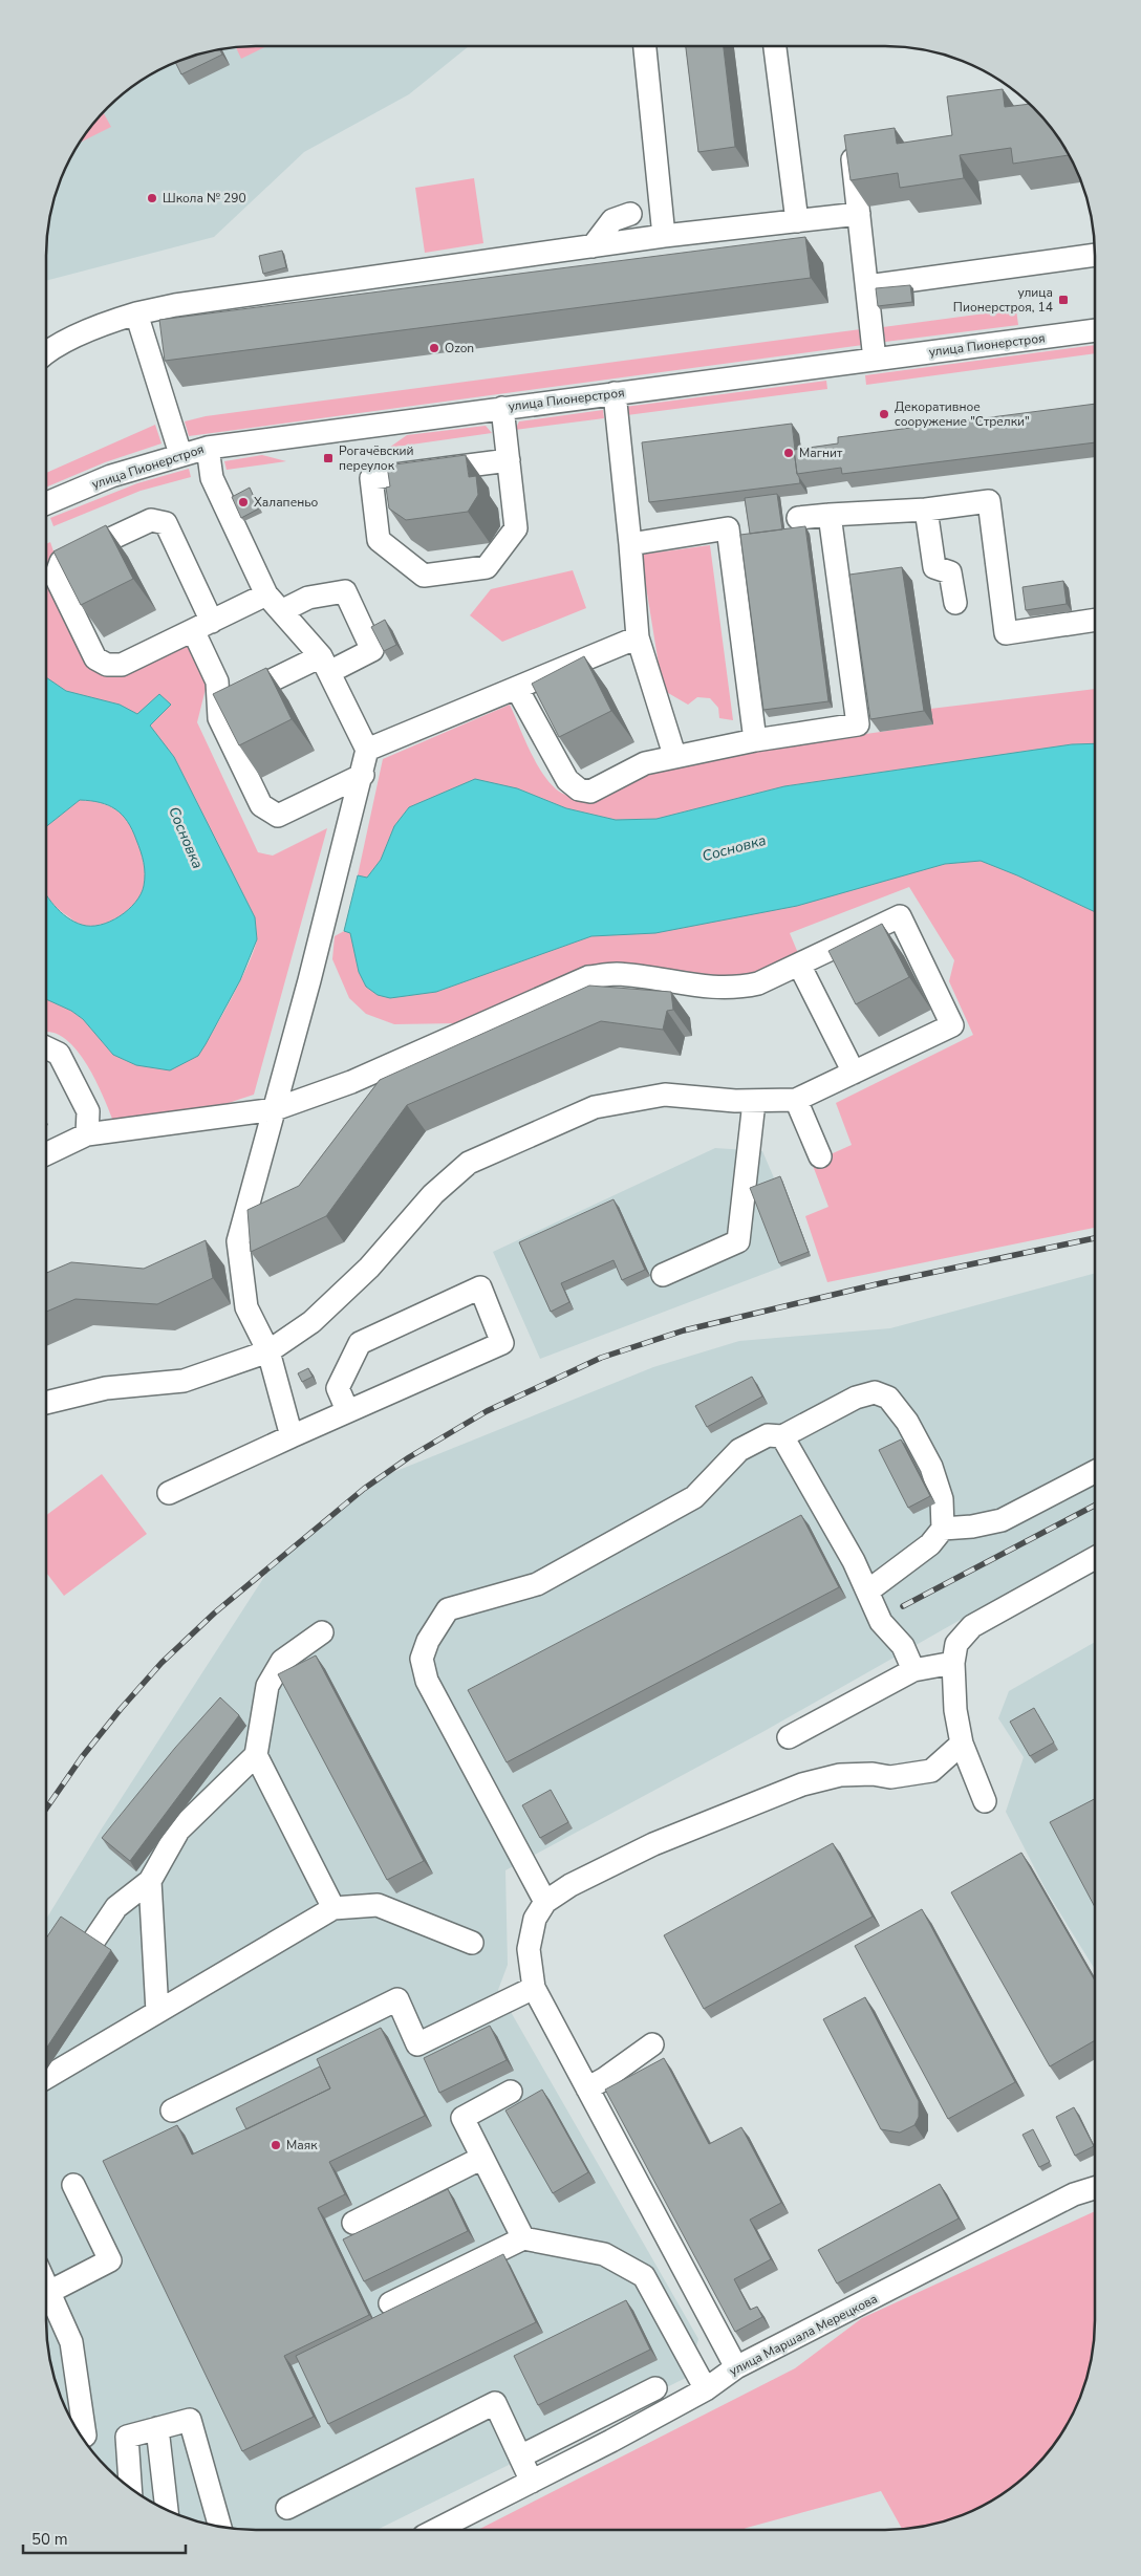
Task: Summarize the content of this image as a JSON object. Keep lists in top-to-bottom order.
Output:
{
  "streets": {
    "street": ["улица Пионерстроя", "улица Маршала Мерецкова"]
  },
  "water": ["Сосновка"],
  "places": {
    "other": [
      "Школа № 290",
      "Ozon",
      "Декоративное сооружение \"Стрелки\"",
      "Магнит",
      "Халапеньо",
      "Маяк"
    ],
    "transit": ["улица Пионерстроя, 14", "Рогачёвский переулок"]
  },
  "scale_bar": "50 m"
}
